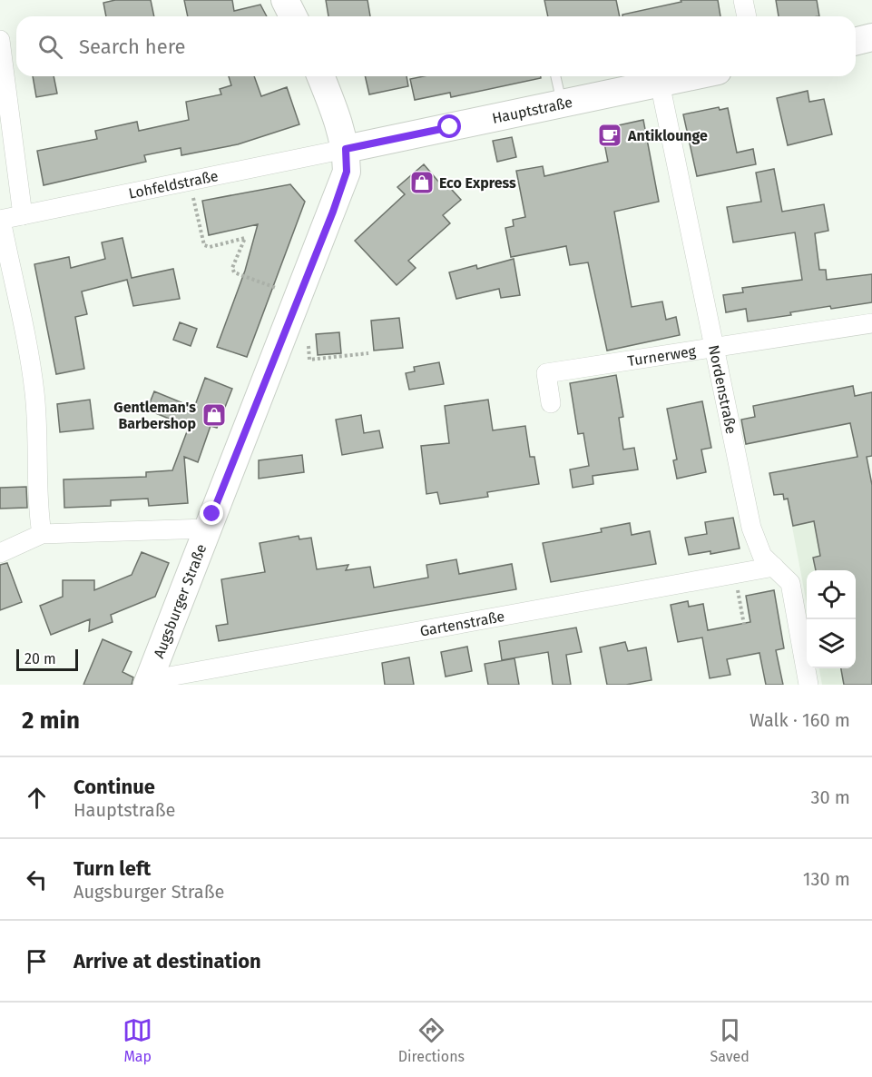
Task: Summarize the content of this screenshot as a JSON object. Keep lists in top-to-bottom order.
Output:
{
  "streets": {
    "street": [
      "Hauptstraße",
      "Lohfeldstraße",
      "Turnerweg",
      "Nordenstraße",
      "Augsburger Straße",
      "Gartenstraße"
    ]
  },
  "crossings": [
    ["Hauptstraße", "Lohfeldstraße"],
    ["Hauptstraße", "Nordenstraße"],
    ["Hauptstraße", "Augsburger Straße"],
    ["Lohfeldstraße", "Augsburger Straße"],
    ["Turnerweg", "Nordenstraße"],
    ["Nordenstraße", "Gartenstraße"],
    ["Augsburger Straße", "Gartenstraße"]
  ],
  "places": {
    "cafe": ["Antiklounge"],
    "shop": ["Eco Express", "Gentleman's Barbershop"]
  },
  "scale_bar": "20 m",
  "page": {
    "search": "Search here",
    "scale": "20 m",
    "heading": ["2 min", "Walk · 160 m"],
    "list": [
      ["Continue", "Hauptstraße", "30 m"],
      ["Turn left", "Augsburger Straße", "130 m"],
      "Arrive at destination"
    ],
    "nav": ["Map", "Directions", "Saved"]
  }
}
